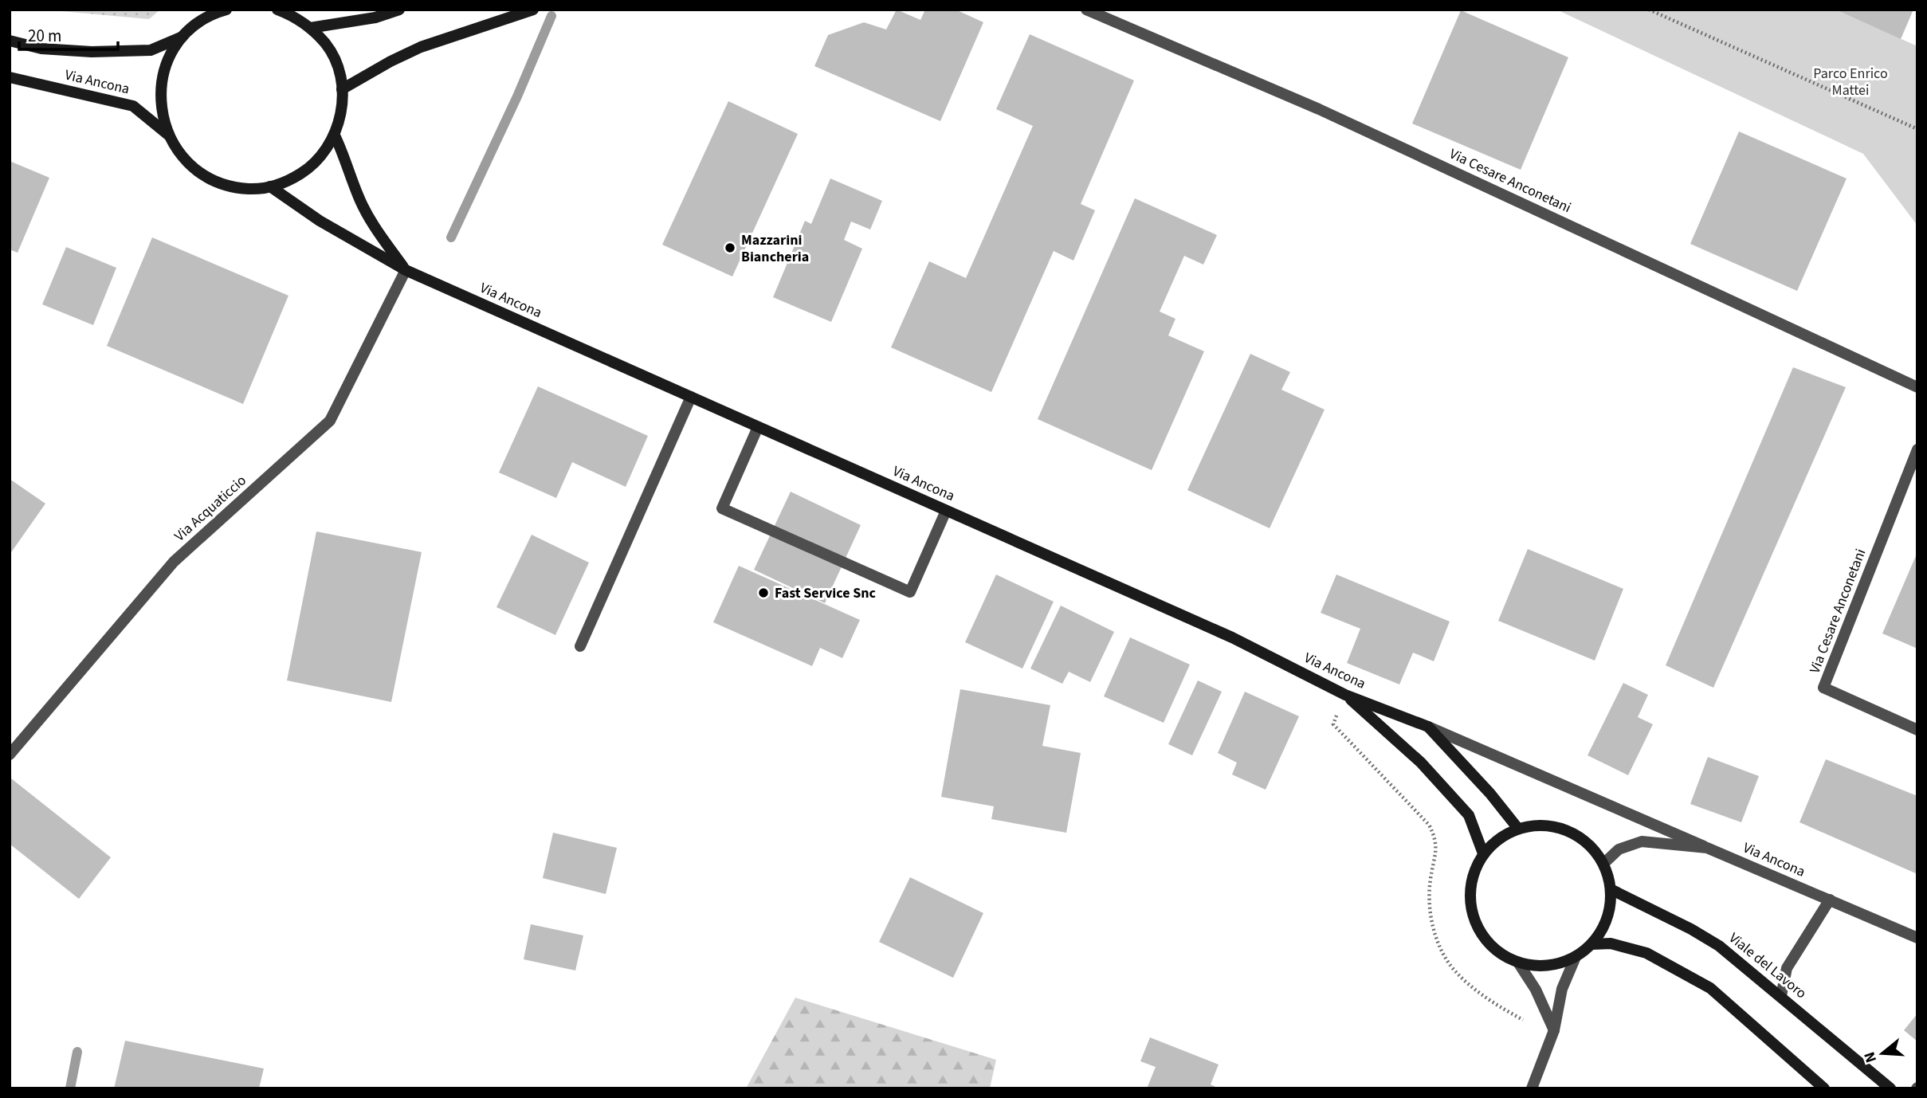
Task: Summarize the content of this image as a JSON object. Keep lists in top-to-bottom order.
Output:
{
  "streets": {
    "main road": ["Via Ancona", "Viale del Lavoro"],
    "street": ["Via Cesare Anconetani", "Via Acquaticcio"]
  },
  "crossings": [
    ["Via Ancona", "Via Acquaticcio"],
    ["Via Ancona", "Viale del Lavoro"]
  ],
  "parks": ["Parco Enrico Mattei"],
  "places": ["Mazzarini Biancheria", "Fast Service Snc"],
  "scale_bar": "20 m",
  "north": "left"
}
